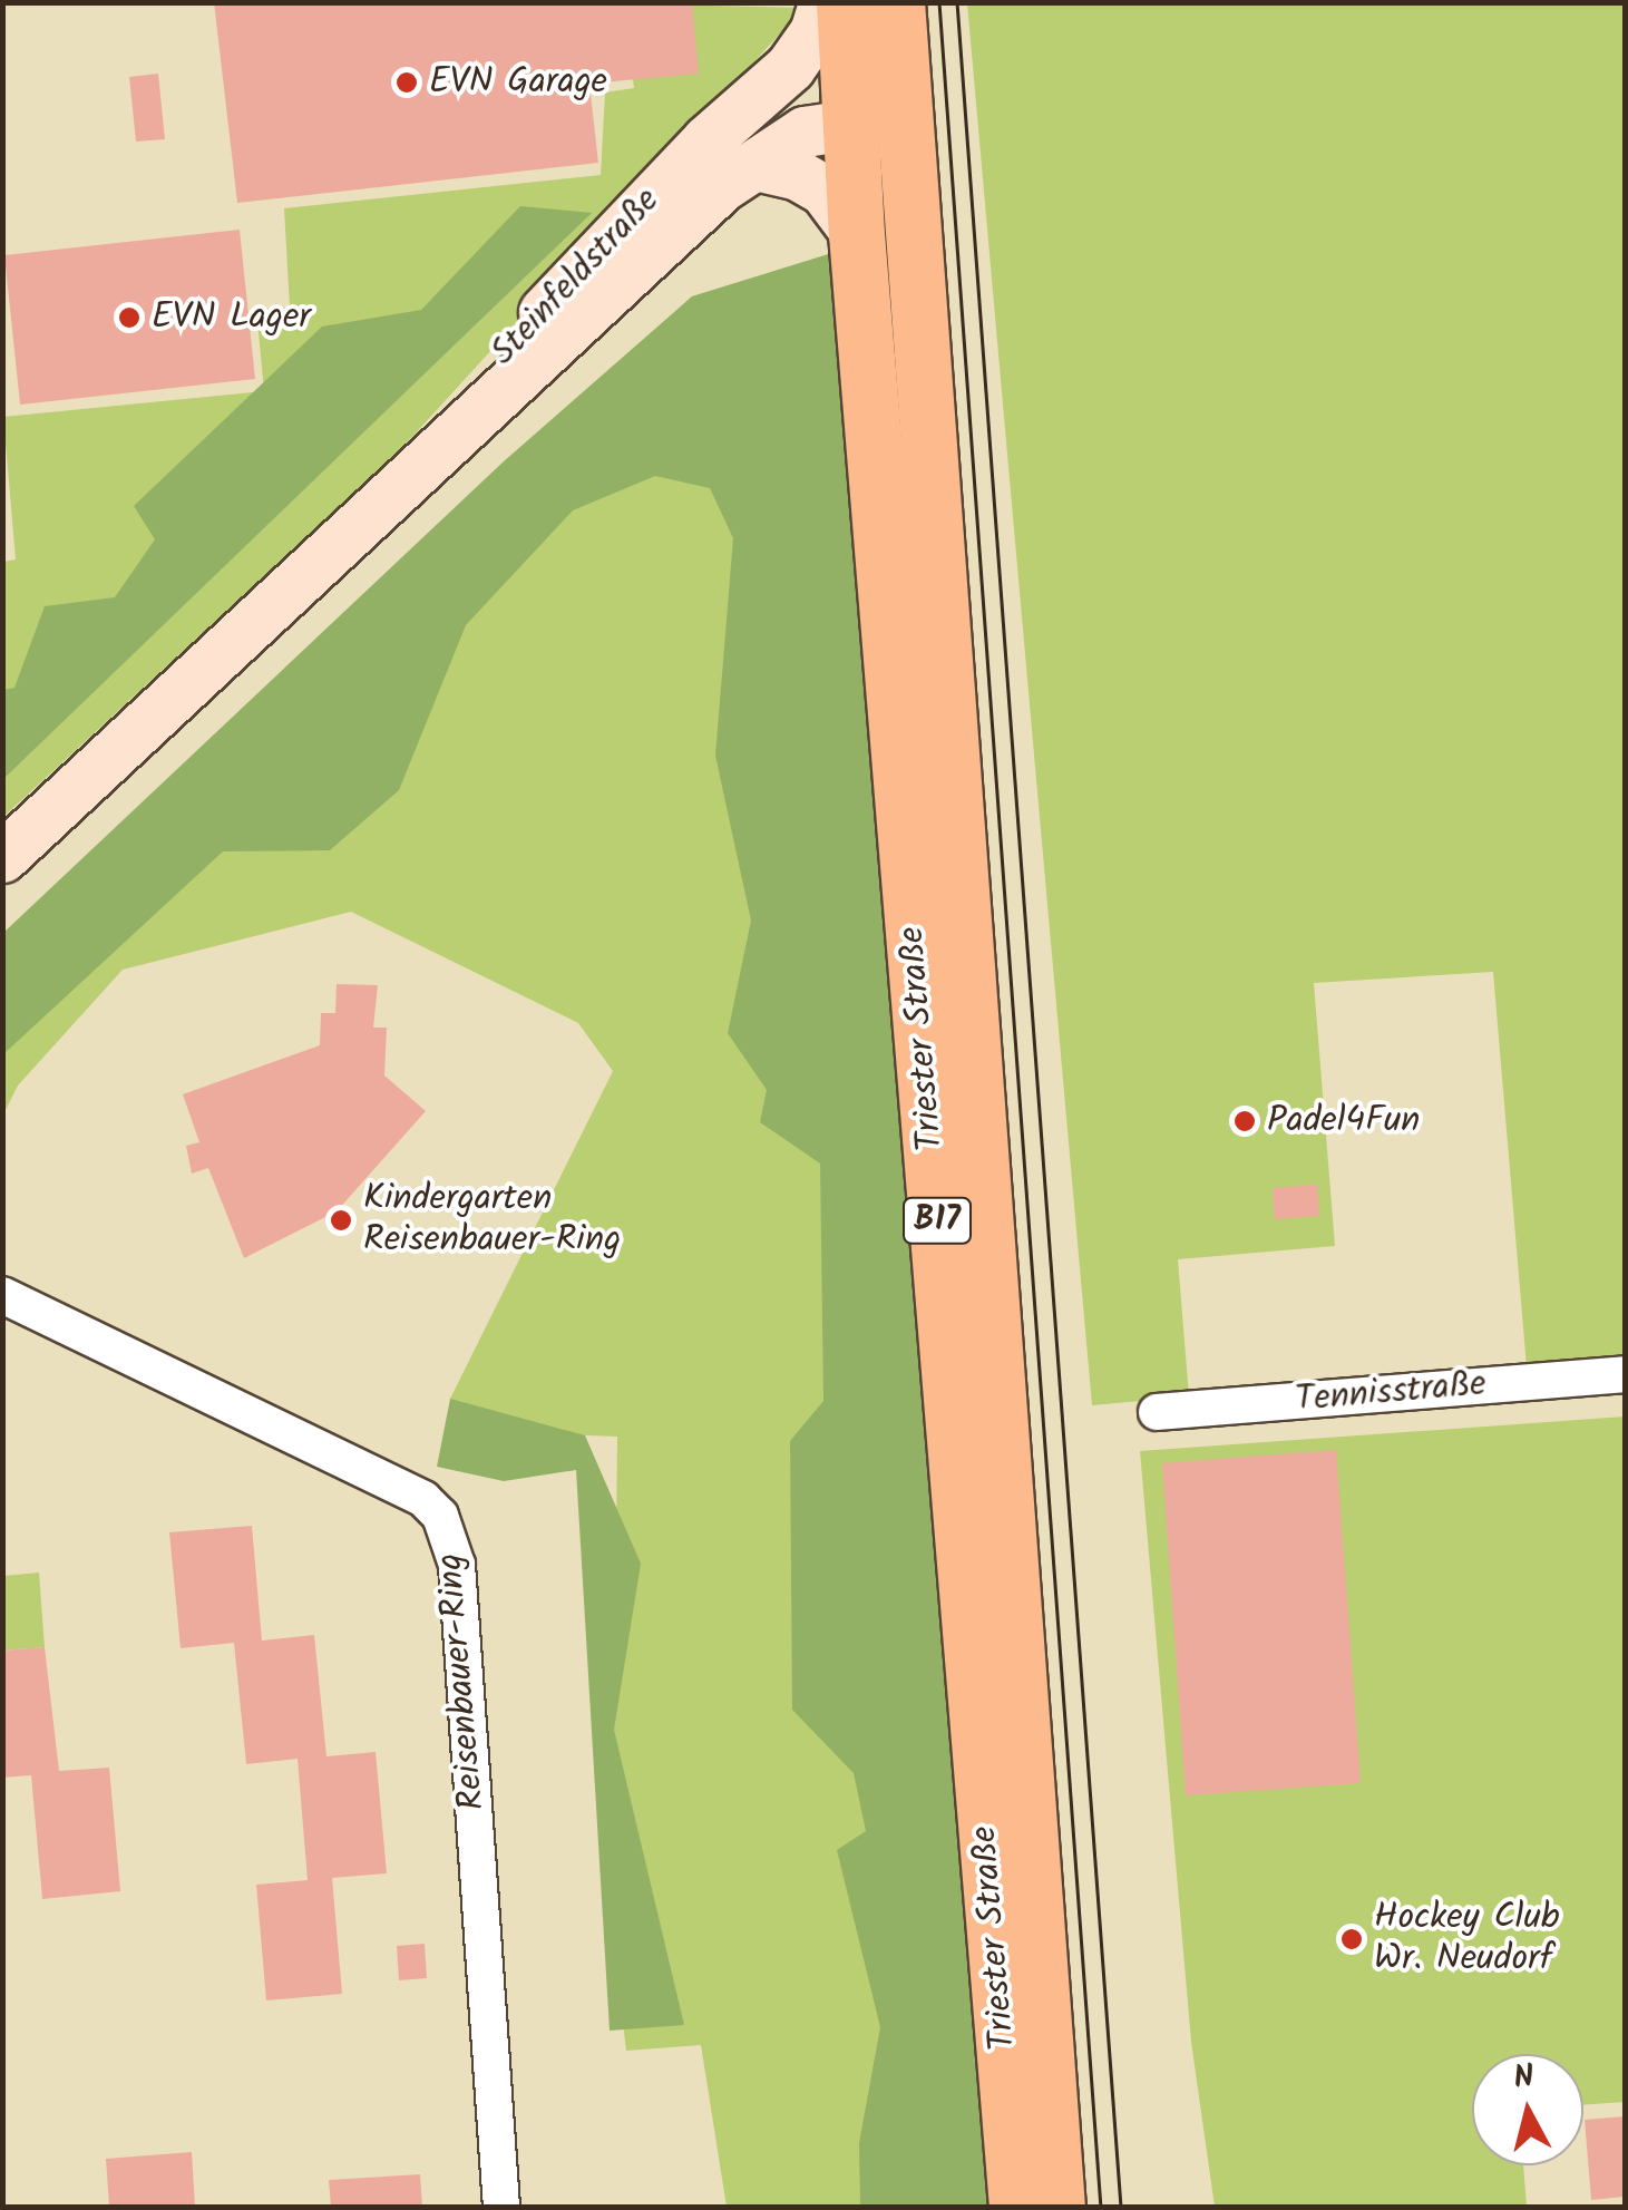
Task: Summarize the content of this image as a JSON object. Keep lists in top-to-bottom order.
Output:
{
  "streets": {
    "main road": ["Steinfeldstraße", "Triester Straße", "B17"],
    "street": ["Tennisstraße", "Reisenbauer-Ring"]
  },
  "crossings": [
    ["Steinfeldstraße", "Triester Straße"]
  ],
  "places": [
    "EVN Garage",
    "EVN Lager",
    "Padel4Fun",
    "Kindergarten Reisenbauer-Ring",
    "Hockey Club Wr. Neudorf"
  ],
  "north": "top"
}
